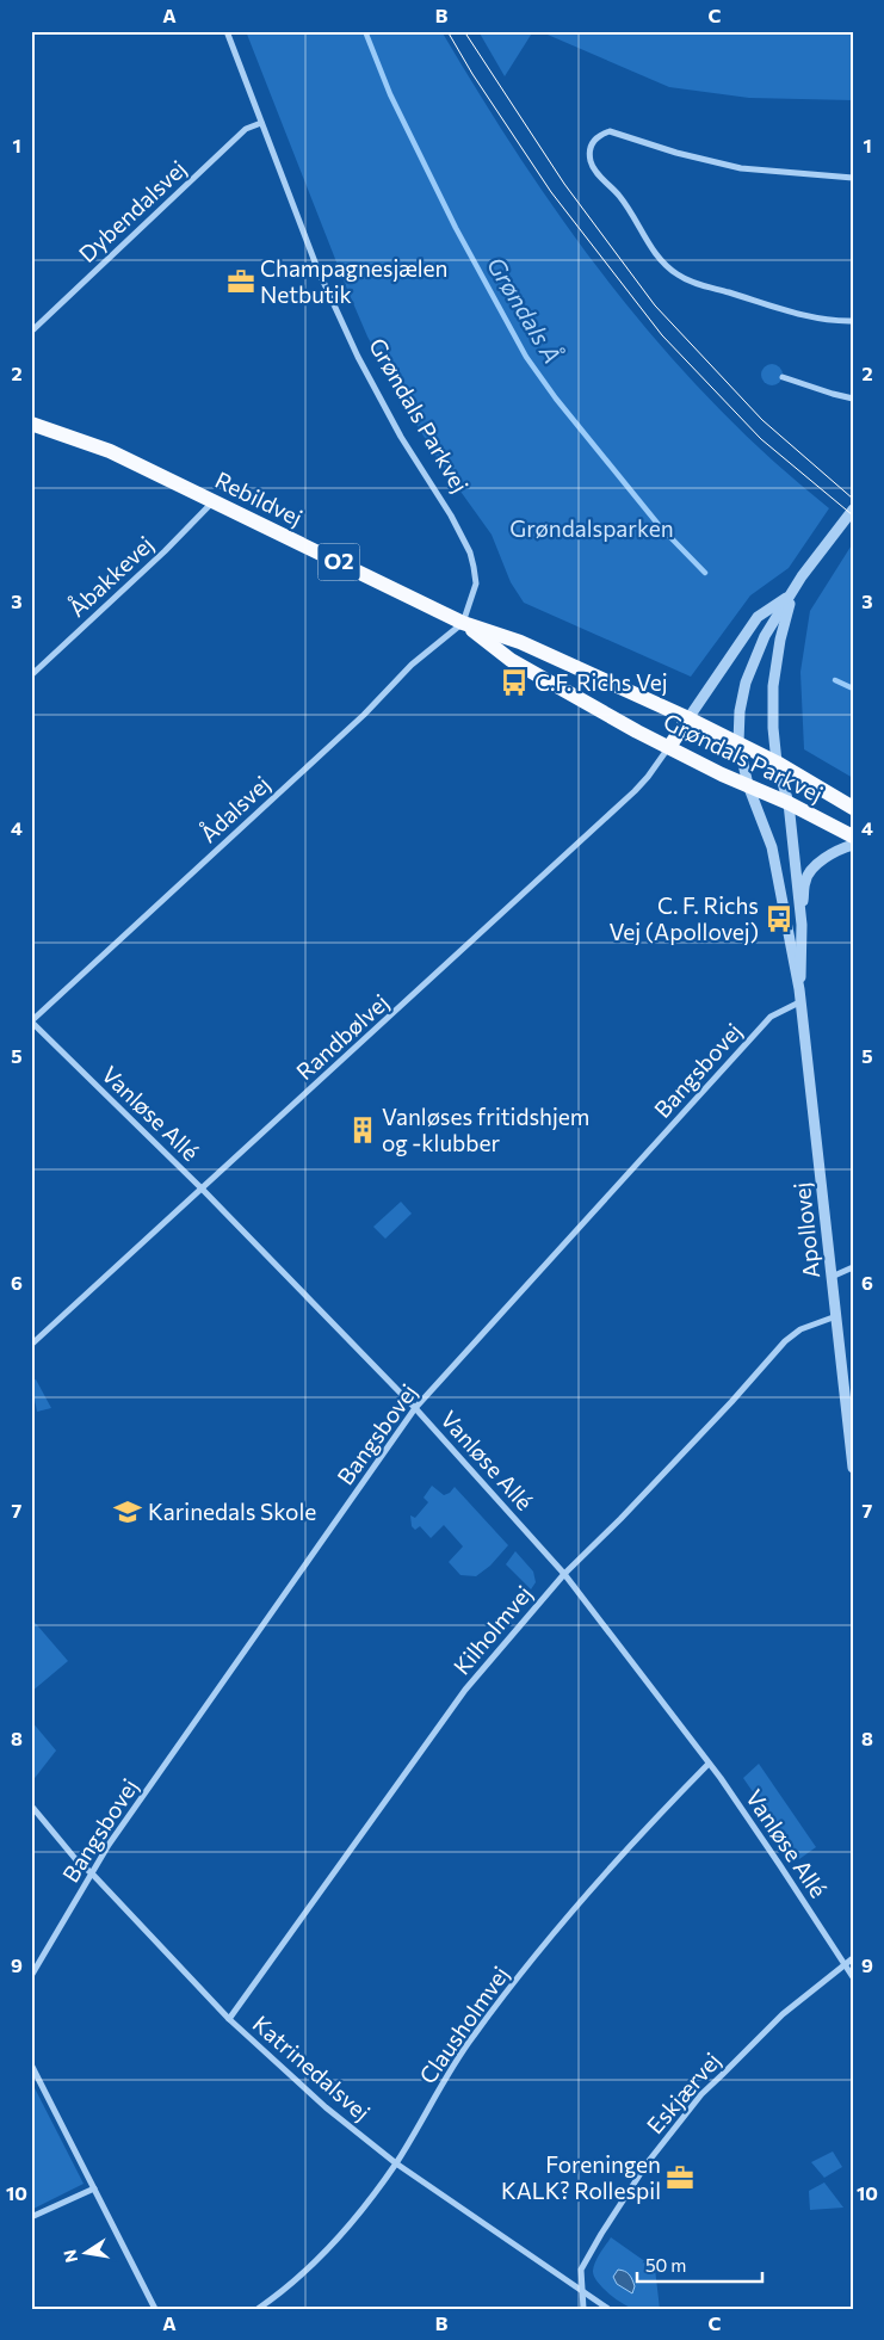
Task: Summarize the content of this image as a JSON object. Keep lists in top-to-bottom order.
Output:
{
  "streets": {
    "main road": ["Grøndals Parkvej", "Rebildvej", "O2"],
    "street": [
      "Dybendalsvej",
      "Åbakkevej",
      "Ådalsvej",
      "Randbølvej",
      "Bangsbovej",
      "Vanløse Allé",
      "Apollovej",
      "Kilholmvej",
      "Clausholmvej",
      "Katrinedalsvej",
      "Eskjærvej"
    ]
  },
  "crossings": [
    ["Dybendalsvej", "Grøndals Parkvej"],
    ["Grøndals Parkvej", "Rebildvej"],
    ["Grøndals Parkvej", "Ådalsvej"],
    ["Grøndals Parkvej", "Randbølvej"],
    ["Grøndals Parkvej", "Apollovej"],
    ["Rebildvej", "Åbakkevej"],
    ["Rebildvej", "Ådalsvej"],
    ["Ådalsvej", "Vanløse Allé"],
    ["Randbølvej", "Vanløse Allé"],
    ["Bangsbovej", "Vanløse Allé"],
    ["Bangsbovej", "Apollovej"],
    ["Bangsbovej", "Katrinedalsvej"],
    ["Vanløse Allé", "Kilholmvej"],
    ["Vanløse Allé", "Clausholmvej"],
    ["Vanløse Allé", "Eskjærvej"],
    ["Apollovej", "Kilholmvej"],
    ["Kilholmvej", "Katrinedalsvej"],
    ["Clausholmvej", "Katrinedalsvej"],
    ["Katrinedalsvej", "Eskjærvej"]
  ],
  "water": ["Grøndals Å"],
  "parks": ["Grøndalsparken"],
  "places": {
    "office": ["Champagnesjælen Netbutik", "Foreningen KALK? Rollespil"],
    "bus stop": ["C.F. Richs Vej", "C. F. Richs Vej (Apollovej)"],
    "building": ["Vanløses fritidshjem og -klubber"],
    "school or university": ["Karinedals Skole"]
  },
  "scale_bar": "50 m",
  "north": "left",
  "grid": {
    "columns": ["A", "B", "C"],
    "rows": [
      "1",
      "2",
      "3",
      "4",
      "5",
      "6",
      "7",
      "8",
      "9",
      "10"
    ]
  }
}
